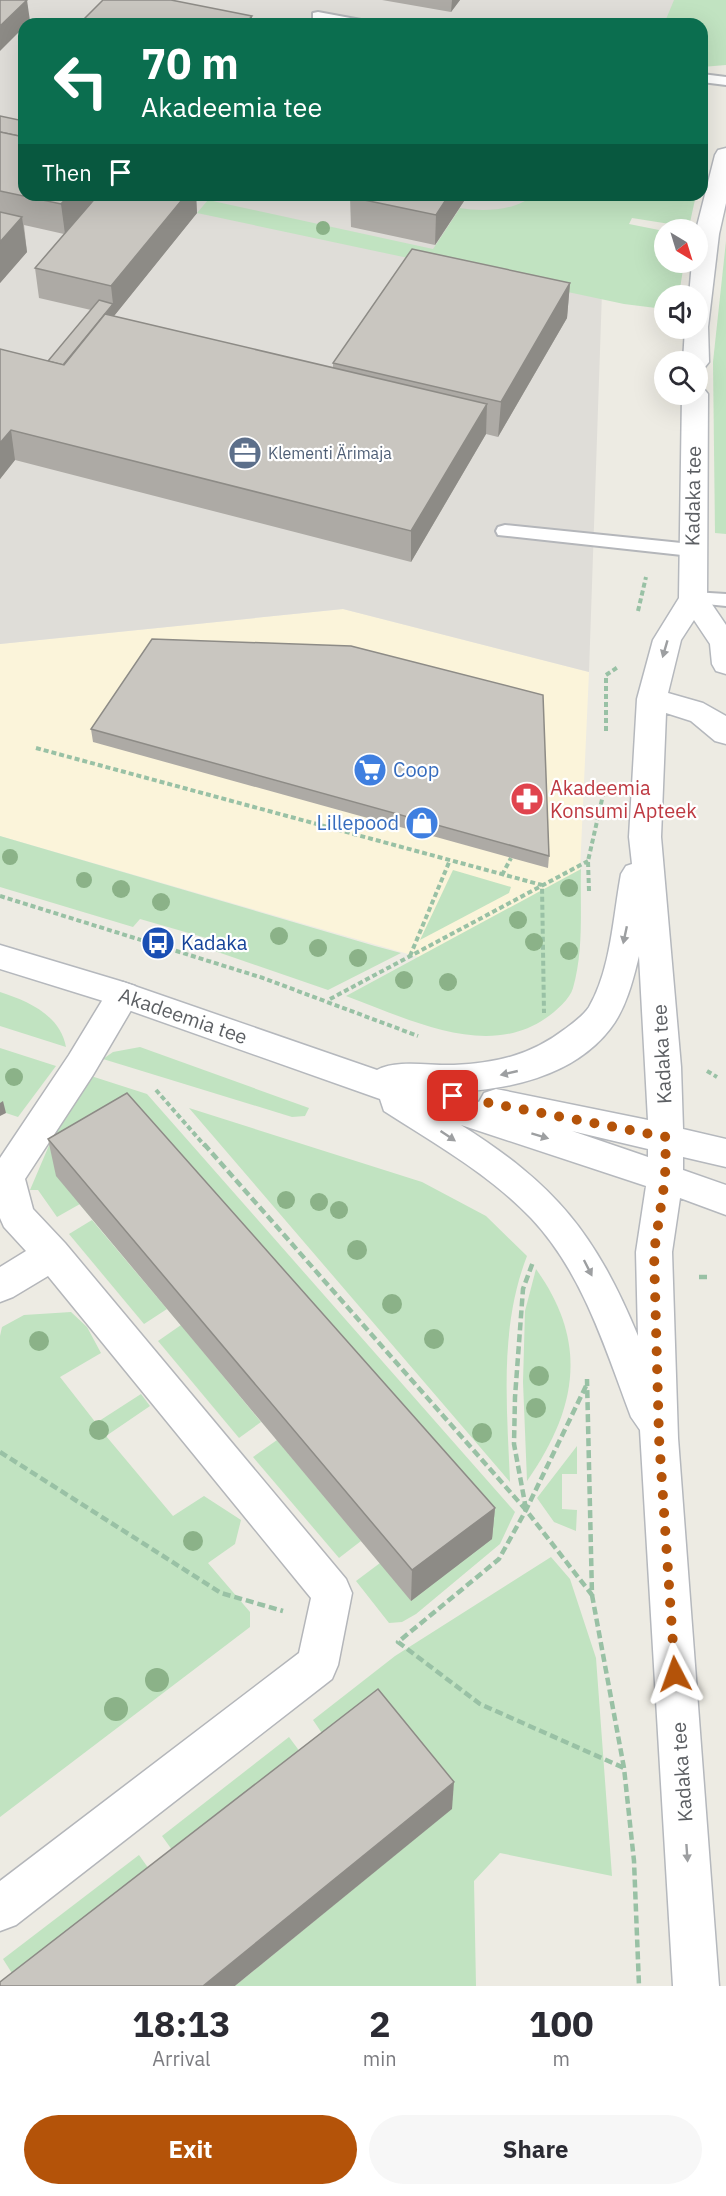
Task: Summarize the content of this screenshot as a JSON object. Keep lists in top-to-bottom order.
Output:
{
  "streets": {
    "main road": ["Kadaka tee", "Akadeemia tee"]
  },
  "crossings": [
    ["Kadaka tee", "Akadeemia tee"]
  ],
  "one_way": ["Kadaka tee"],
  "places": {
    "office": ["Klementi Ärimaja"],
    "supermarket": ["Coop"],
    "pharmacy": ["Akadeemia Konsumi Apteek"],
    "shop": ["Lillepood"],
    "bus stop": ["Kadaka"]
  },
  "north": "bottom right",
  "page": {
    "turn": ["70 m", "Akadeemia tee"],
    "then": "Then",
    "eta": [
      "18:13",
      "Arrival",
      "2",
      "min",
      "100",
      "m"
    ],
    "buttons": ["Exit", "Share"]
  }
}
